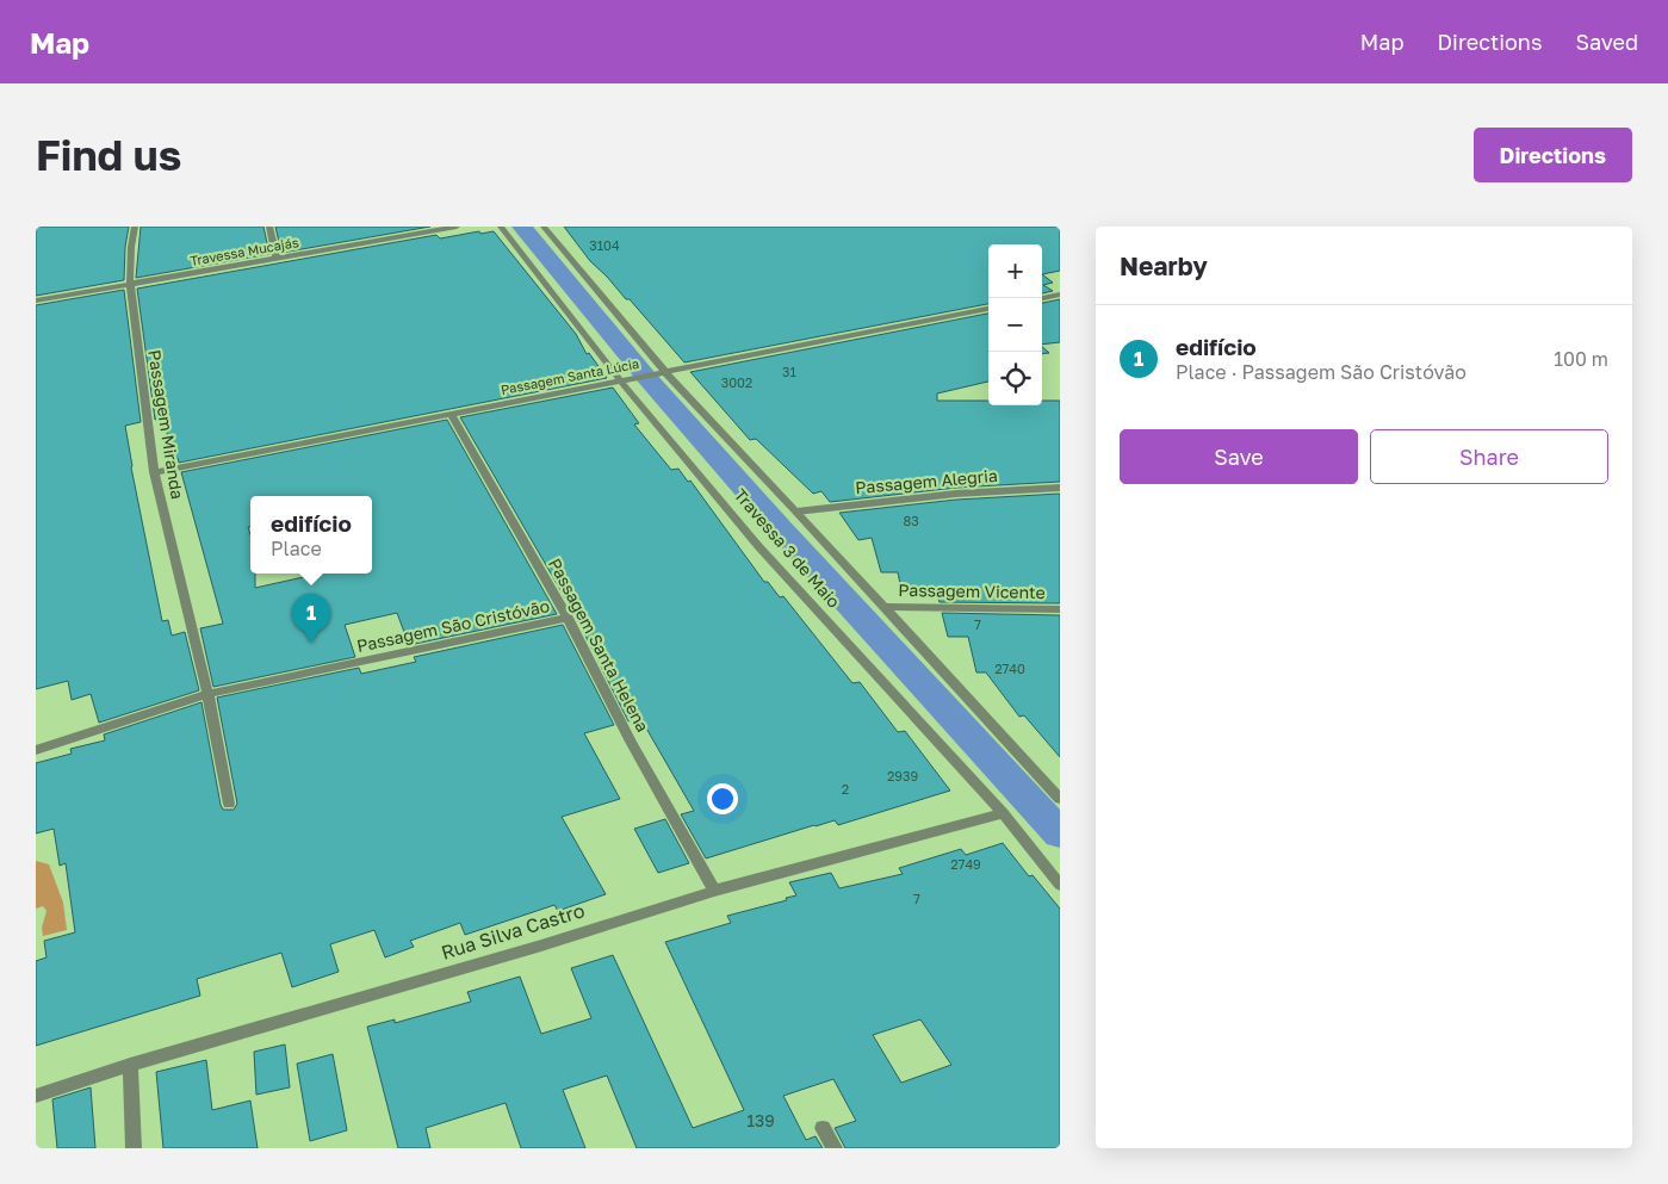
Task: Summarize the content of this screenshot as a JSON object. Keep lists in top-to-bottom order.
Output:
{
  "streets": {
    "street": [
      "Travessa Mucajás",
      "Passagem Santa Lúcia",
      "Passagem Miranda",
      "Passagem Alegria",
      "Travessa 3 de Maio",
      "Passagem Vicente",
      "Passagem São Cristóvão",
      "Passagem Santa Helena",
      "Rua Silva Castro"
    ]
  },
  "crossings": [
    ["Travessa Mucajás", "Passagem Miranda"],
    ["Passagem Santa Lúcia", "Passagem Miranda"],
    ["Passagem Santa Lúcia", "Travessa 3 de Maio"],
    ["Passagem Santa Lúcia", "Passagem Santa Helena"],
    ["Passagem Miranda", "Passagem São Cristóvão"],
    ["Passagem Alegria", "Travessa 3 de Maio"],
    ["Travessa 3 de Maio", "Passagem Vicente"],
    ["Travessa 3 de Maio", "Rua Silva Castro"],
    ["Passagem São Cristóvão", "Passagem Santa Helena"],
    ["Passagem Santa Helena", "Rua Silva Castro"]
  ],
  "house_numbers": [
    "3104",
    "31",
    "3002",
    "83",
    "7",
    "2740",
    "2939",
    "2",
    "2749",
    "7",
    "139"
  ],
  "page": {
    "header": "Map",
    "nav": ["Map", "Directions", "Saved"],
    "buttons": [
      "Directions",
      ["Save", "Share"]
    ],
    "title": "Find us",
    "heading": "Nearby",
    "map_buttons": ["+", "−"],
    "list": [
      {
        "mark": "1",
        "name": "edifício",
        "note": "Place · Passagem São Cristóvão",
        "value": "100 m"
      }
    ],
    "popup": ["edifício", "Place"],
    "pins": "1"
  }
}
